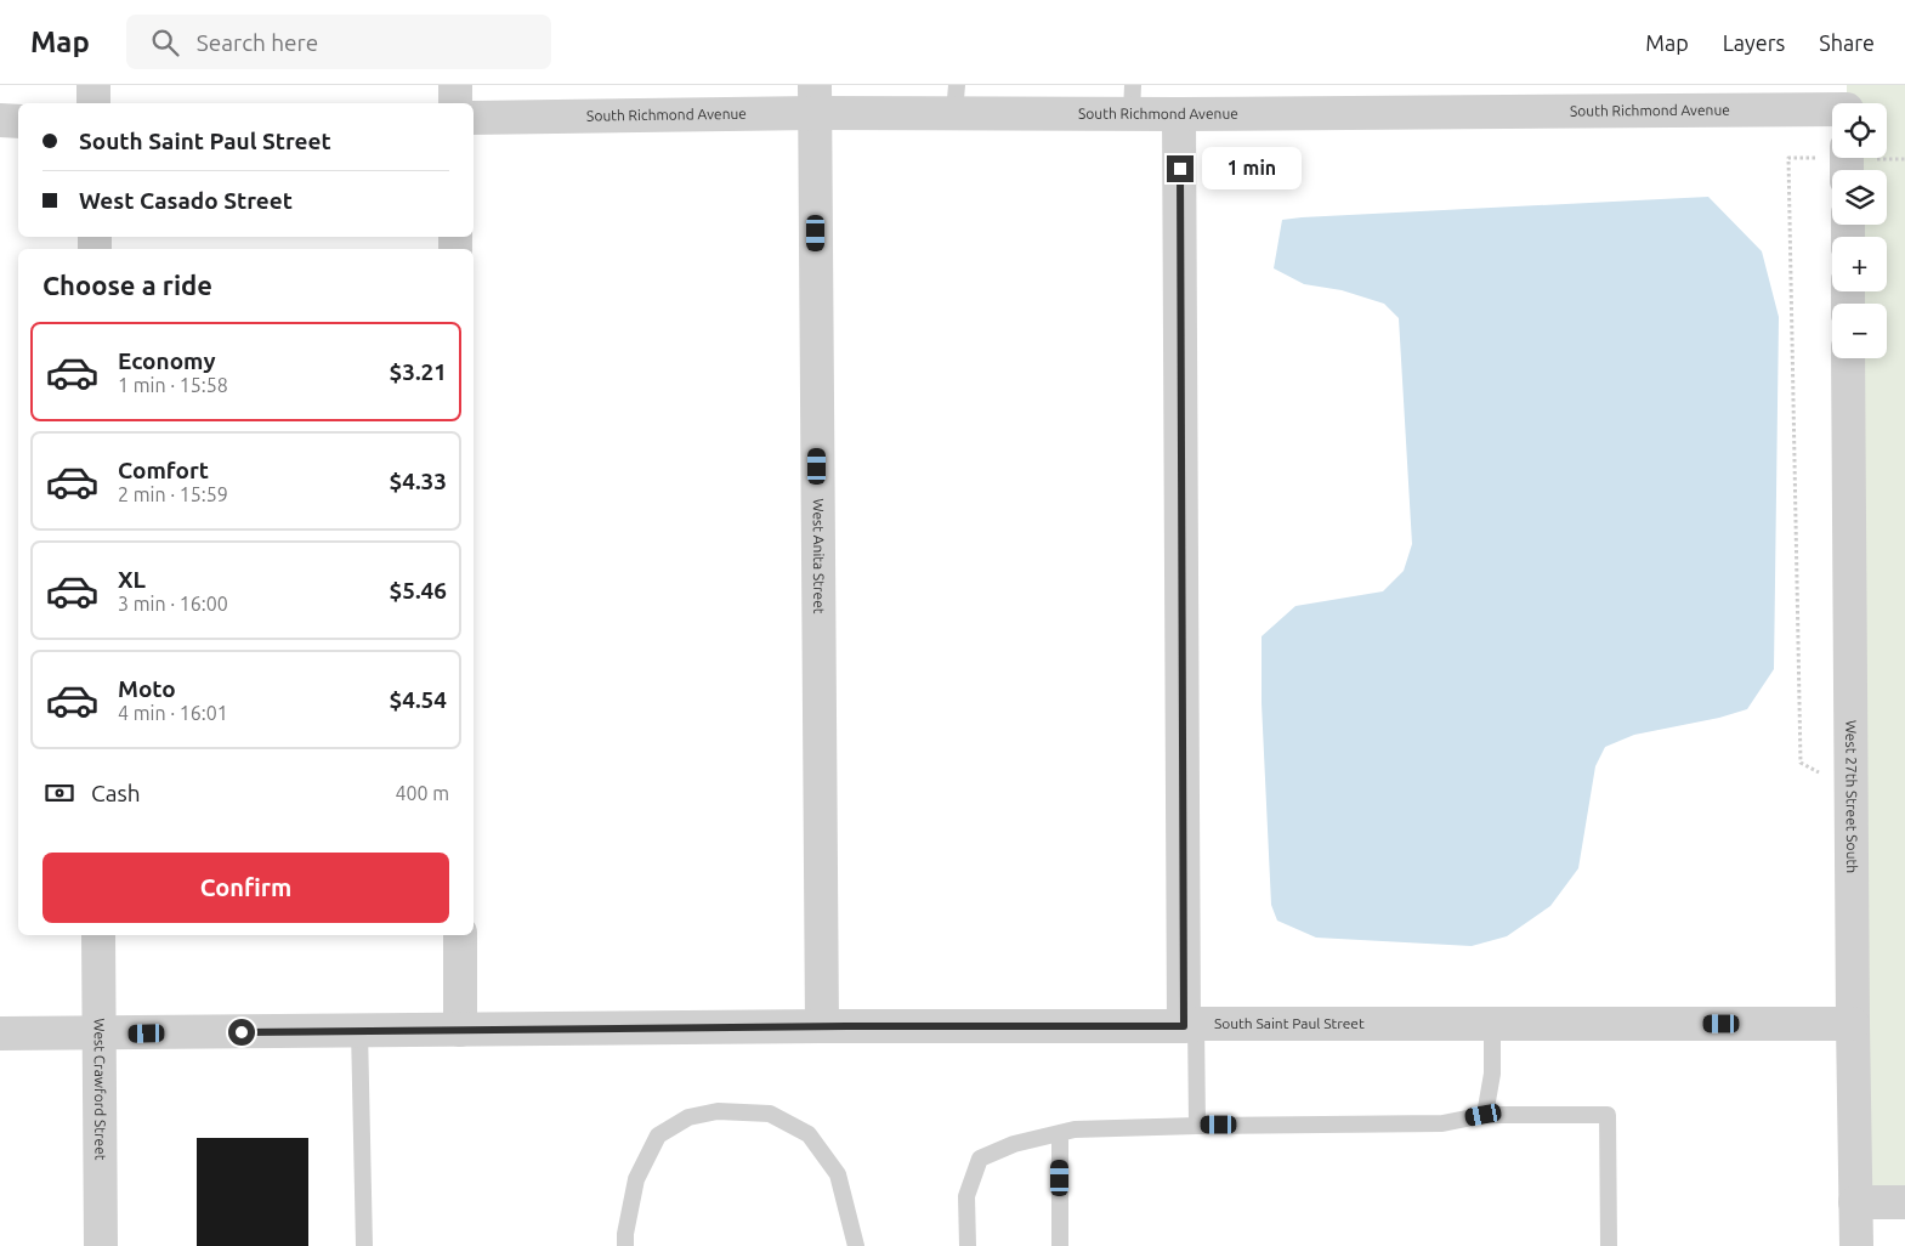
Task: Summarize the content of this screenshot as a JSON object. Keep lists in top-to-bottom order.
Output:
{
  "streets": {
    "street": [
      "South Richmond Avenue",
      "West Anita Street",
      "West 27th Street South",
      "South Saint Paul Street",
      "West Crawford Street"
    ]
  },
  "crossings": [
    ["South Richmond Avenue", "West Anita Street"],
    ["West Anita Street", "South Saint Paul Street"],
    ["West 27th Street South", "South Saint Paul Street"],
    ["South Saint Paul Street", "West Crawford Street"]
  ],
  "page": {
    "header": "Map",
    "search": "Search here",
    "nav": ["Map", "Layers", "Share"],
    "map_buttons": ["+", "−"],
    "banner": ["South Saint Paul Street", "West Casado Street"],
    "bubble": "1 min",
    "heading": "Choose a ride",
    "list": [
      {
        "name": "Economy",
        "note": "1 min · 15:58",
        "value": "$3.21"
      },
      {
        "name": "Comfort",
        "note": "2 min · 15:59",
        "value": "$4.33"
      },
      {
        "name": "XL",
        "note": "3 min · 16:00",
        "value": "$5.46"
      },
      {
        "name": "Moto",
        "note": "4 min · 16:01",
        "value": "$4.54"
      }
    ],
    "pay": ["Cash", "400 m"],
    "buttons": "Confirm"
  }
}
